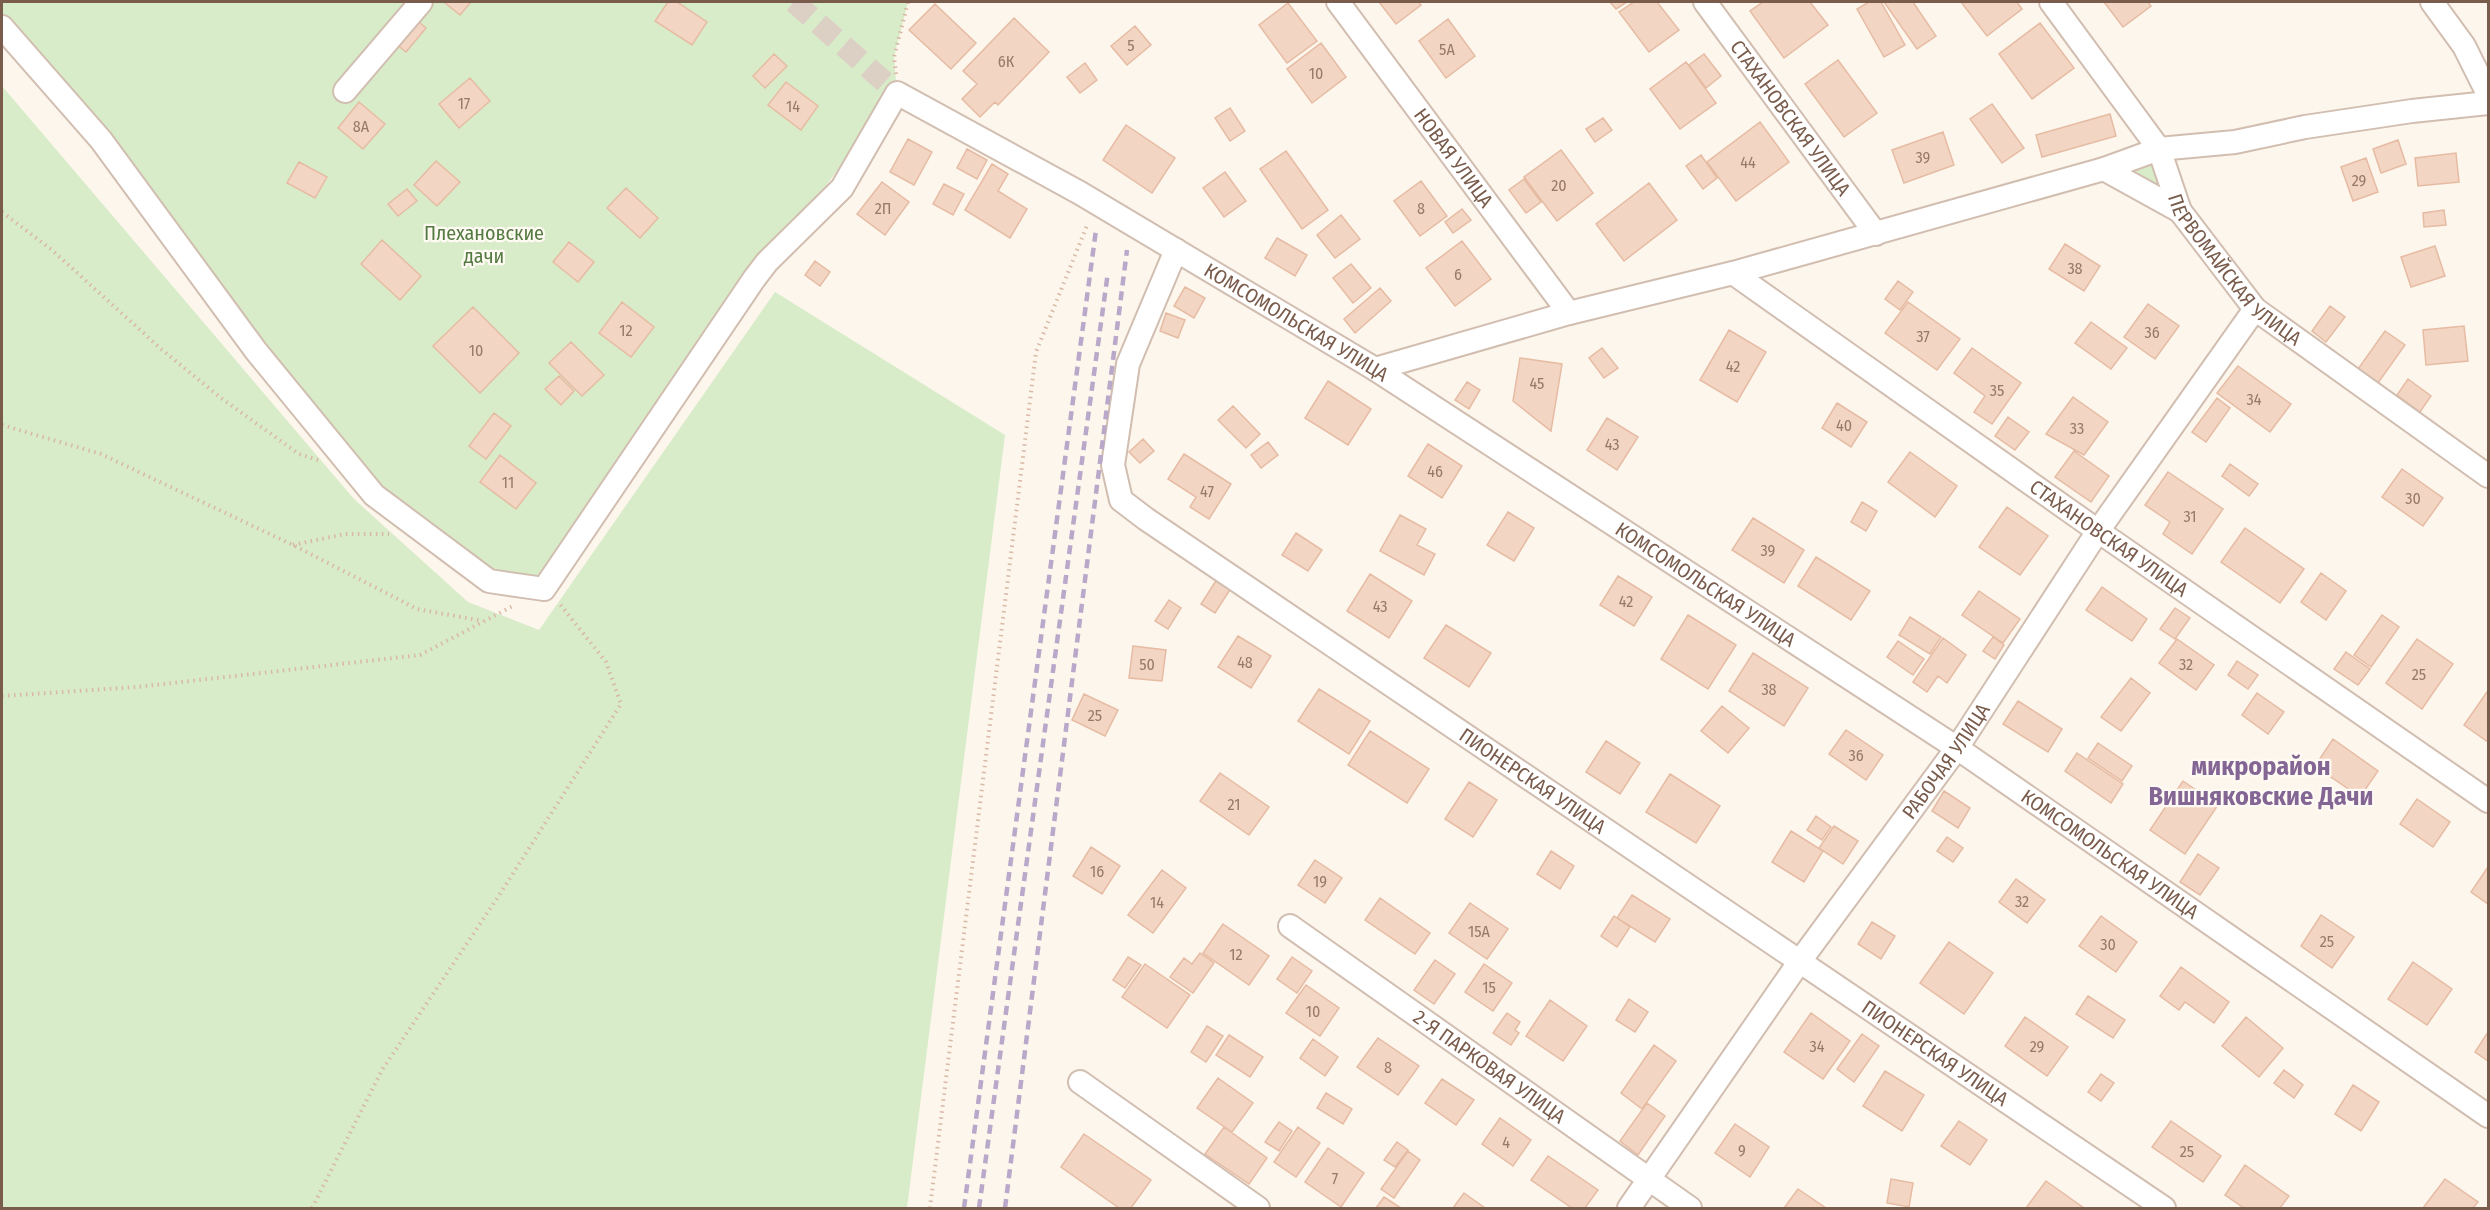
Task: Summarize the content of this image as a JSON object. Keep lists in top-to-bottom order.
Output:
{
  "streets": {
    "street": [
      "СТАХАНОВСКАЯ УЛИЦА",
      "НОВАЯ УЛИЦА",
      "ПЕРВОМАЙСКАЯ УЛИЦА",
      "КОМСОМОЛЬСКАЯ УЛИЦА",
      "РАБОЧАЯ УЛИЦА",
      "ПИОНЕРСКАЯ УЛИЦА",
      "2-Я ПАРКОВАЯ УЛИЦА"
    ]
  },
  "crossings": [
    ["СТАХАНОВСКАЯ УЛИЦА", "РАБОЧАЯ УЛИЦА"],
    ["ПЕРВОМАЙСКАЯ УЛИЦА", "РАБОЧАЯ УЛИЦА"],
    ["КОМСОМОЛЬСКАЯ УЛИЦА", "РАБОЧАЯ УЛИЦА"],
    ["КОМСОМОЛЬСКАЯ УЛИЦА", "ПИОНЕРСКАЯ УЛИЦА"],
    ["РАБОЧАЯ УЛИЦА", "ПИОНЕРСКАЯ УЛИЦА"],
    ["РАБОЧАЯ УЛИЦА", "2-Я ПАРКОВАЯ УЛИЦА"]
  ],
  "districts": ["микрорайон Вишняковские Дачи"],
  "parks": ["Плехановские дачи"],
  "house_numbers": [
    "5",
    "5А",
    "6К",
    "10",
    "17",
    "14",
    "8А",
    "39",
    "44",
    "29",
    "20",
    "2П",
    "8",
    "38",
    "6",
    "12",
    "36",
    "37",
    "10",
    "42",
    "45",
    "35",
    "34",
    "40",
    "33",
    "43",
    "46",
    "11",
    "47",
    "30",
    "31",
    "39",
    "42",
    "43",
    "48",
    "50",
    "32",
    "25",
    "38",
    "25",
    "36",
    "21",
    "16",
    "19",
    "32",
    "14",
    "15А",
    "25",
    "30",
    "12",
    "15",
    "10",
    "34",
    "29",
    "8",
    "4",
    "9",
    "25",
    "7"
  ]
}
